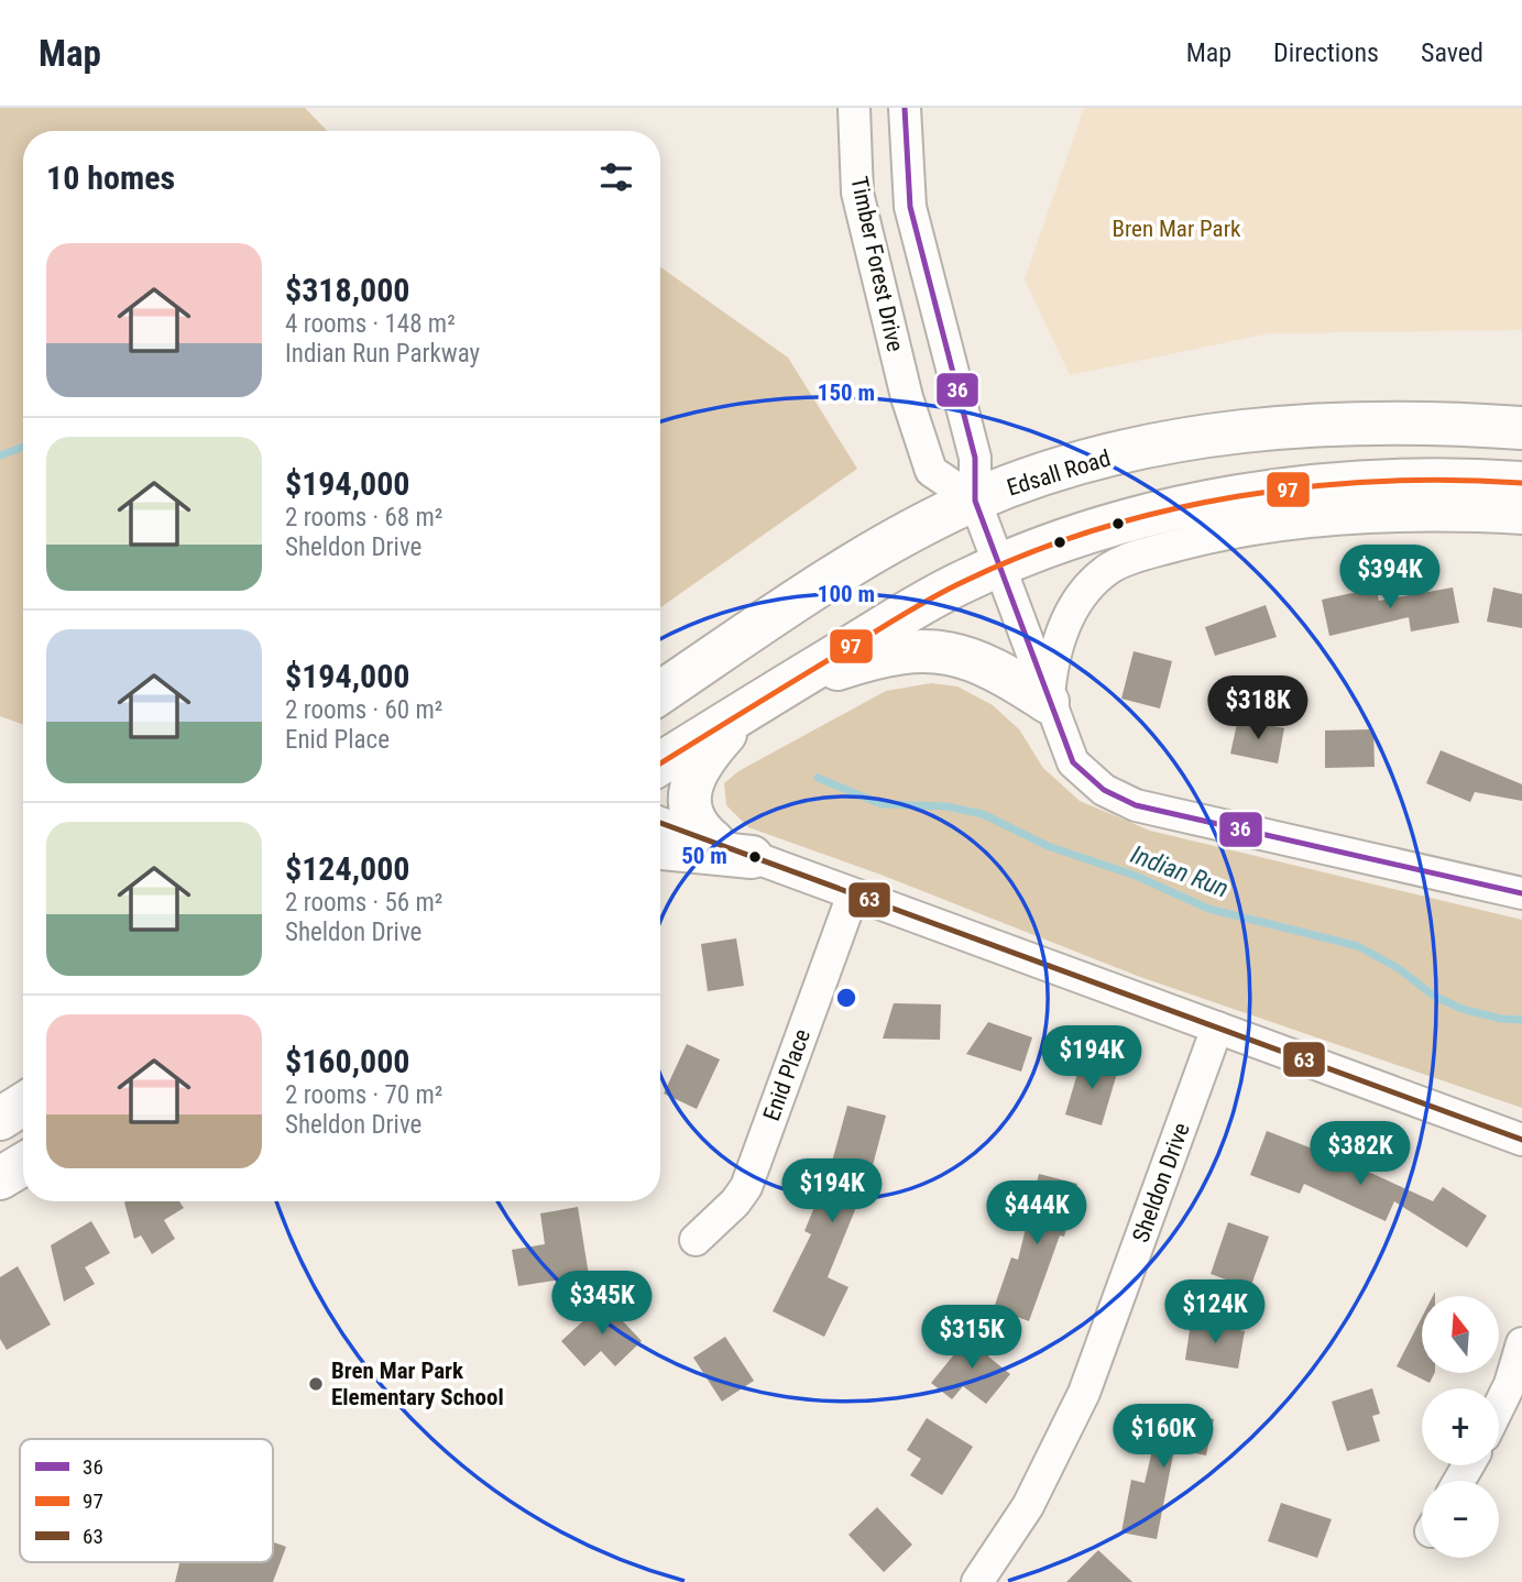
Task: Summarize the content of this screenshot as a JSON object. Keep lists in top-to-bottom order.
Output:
{
  "streets": {
    "main road": ["Edsall Road"],
    "street": ["Timber Forest Drive", "Enid Place", "Sheldon Drive"]
  },
  "crossings": [
    ["Timber Forest Drive", "Edsall Road"]
  ],
  "water": ["Indian Run"],
  "parks": ["Bren Mar Park"],
  "places": ["Bren Mar Park Elementary School"],
  "lines": ["transit line 36", "transit line 97", "transit line 63"],
  "legend": ["36", "97", "63"],
  "north": "top",
  "page": {
    "header": "Map",
    "nav": ["Map", "Directions", "Saved"],
    "heading": "10 homes",
    "list": [
      {
        "name": "$318,000",
        "note": "4 rooms · 148 m² · Indian Run Parkway"
      },
      {
        "name": "$194,000",
        "note": "2 rooms · 68 m² · Sheldon Drive"
      },
      {
        "name": "$194,000",
        "note": "2 rooms · 60 m² · Enid Place"
      },
      {
        "name": "$124,000",
        "note": "2 rooms · 56 m² · Sheldon Drive"
      },
      {
        "name": "$160,000",
        "note": "2 rooms · 70 m² · Sheldon Drive"
      }
    ],
    "price": [
      "$394K",
      "$318K",
      "$194K",
      "$382K",
      "$194K",
      "$444K",
      "$345K",
      "$124K",
      "$315K",
      "$160K"
    ],
    "map_buttons": ["+", "−"]
  },
  "rings": ["150 m", "100 m", "50 m"]
}
